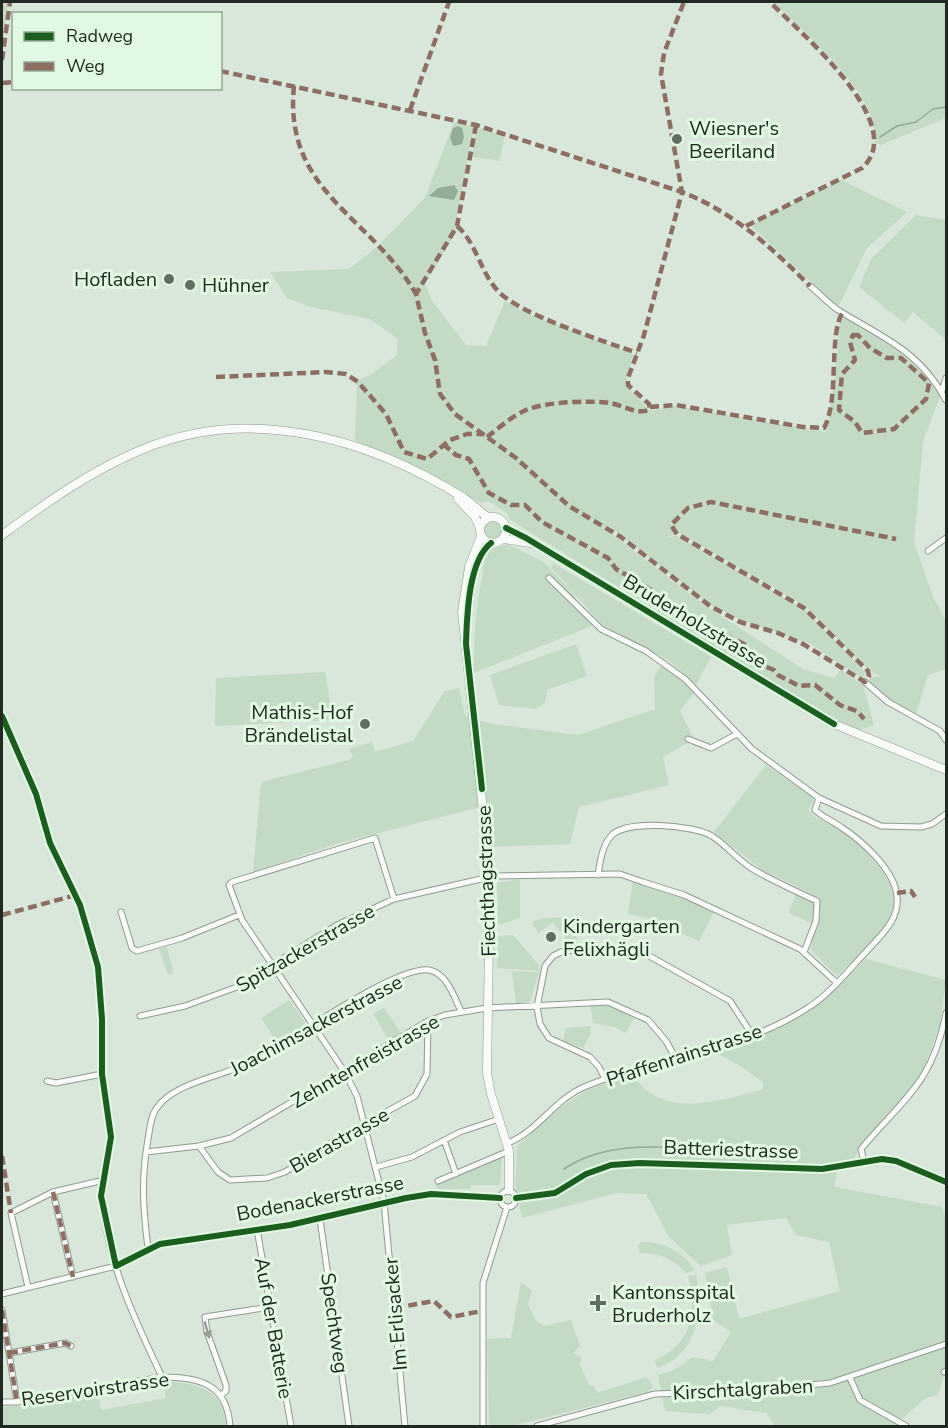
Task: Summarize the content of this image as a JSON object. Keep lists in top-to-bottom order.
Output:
{
  "streets": {
    "main road": ["Bruderholzstrasse", "Fiechthagstrasse"],
    "street": [
      "Spitzackerstrasse",
      "Joachimsackerstrasse",
      "Pfaffenrainstrasse",
      "Zehntenfreistrasse",
      "Bierastrasse",
      "Batteriestrasse",
      "Bodenackerstrasse",
      "Im Erlisacker",
      "Spechtweg",
      "Auf der Batterie",
      "Reservoirstrasse",
      "Kirschtalgraben"
    ]
  },
  "crossings": [
    ["Bruderholzstrasse", "Fiechthagstrasse"],
    ["Fiechthagstrasse", "Spitzackerstrasse"],
    ["Fiechthagstrasse", "Pfaffenrainstrasse"],
    ["Fiechthagstrasse", "Zehntenfreistrasse"],
    ["Fiechthagstrasse", "Batteriestrasse"],
    ["Fiechthagstrasse", "Bodenackerstrasse"],
    ["Spitzackerstrasse", "Pfaffenrainstrasse"],
    ["Spitzackerstrasse", "Im Erlisacker"],
    ["Joachimsackerstrasse", "Zehntenfreistrasse"],
    ["Joachimsackerstrasse", "Bodenackerstrasse"],
    ["Joachimsackerstrasse", "Im Erlisacker"],
    ["Pfaffenrainstrasse", "Zehntenfreistrasse"],
    ["Zehntenfreistrasse", "Bierastrasse"],
    ["Zehntenfreistrasse", "Im Erlisacker"],
    ["Bierastrasse", "Im Erlisacker"],
    ["Batteriestrasse", "Bodenackerstrasse"],
    ["Bodenackerstrasse", "Im Erlisacker"],
    ["Bodenackerstrasse", "Spechtweg"],
    ["Bodenackerstrasse", "Auf der Batterie"]
  ],
  "places": {
    "other": [
      "Wiesner's Beeriland",
      "Hofladen",
      "Hühner",
      "Mathis-Hof Brändelistal",
      "Kindergarten Felixhägli"
    ],
    "health": ["Kantonsspital Bruderholz"]
  },
  "legend": ["Radweg", "Weg"]
}
